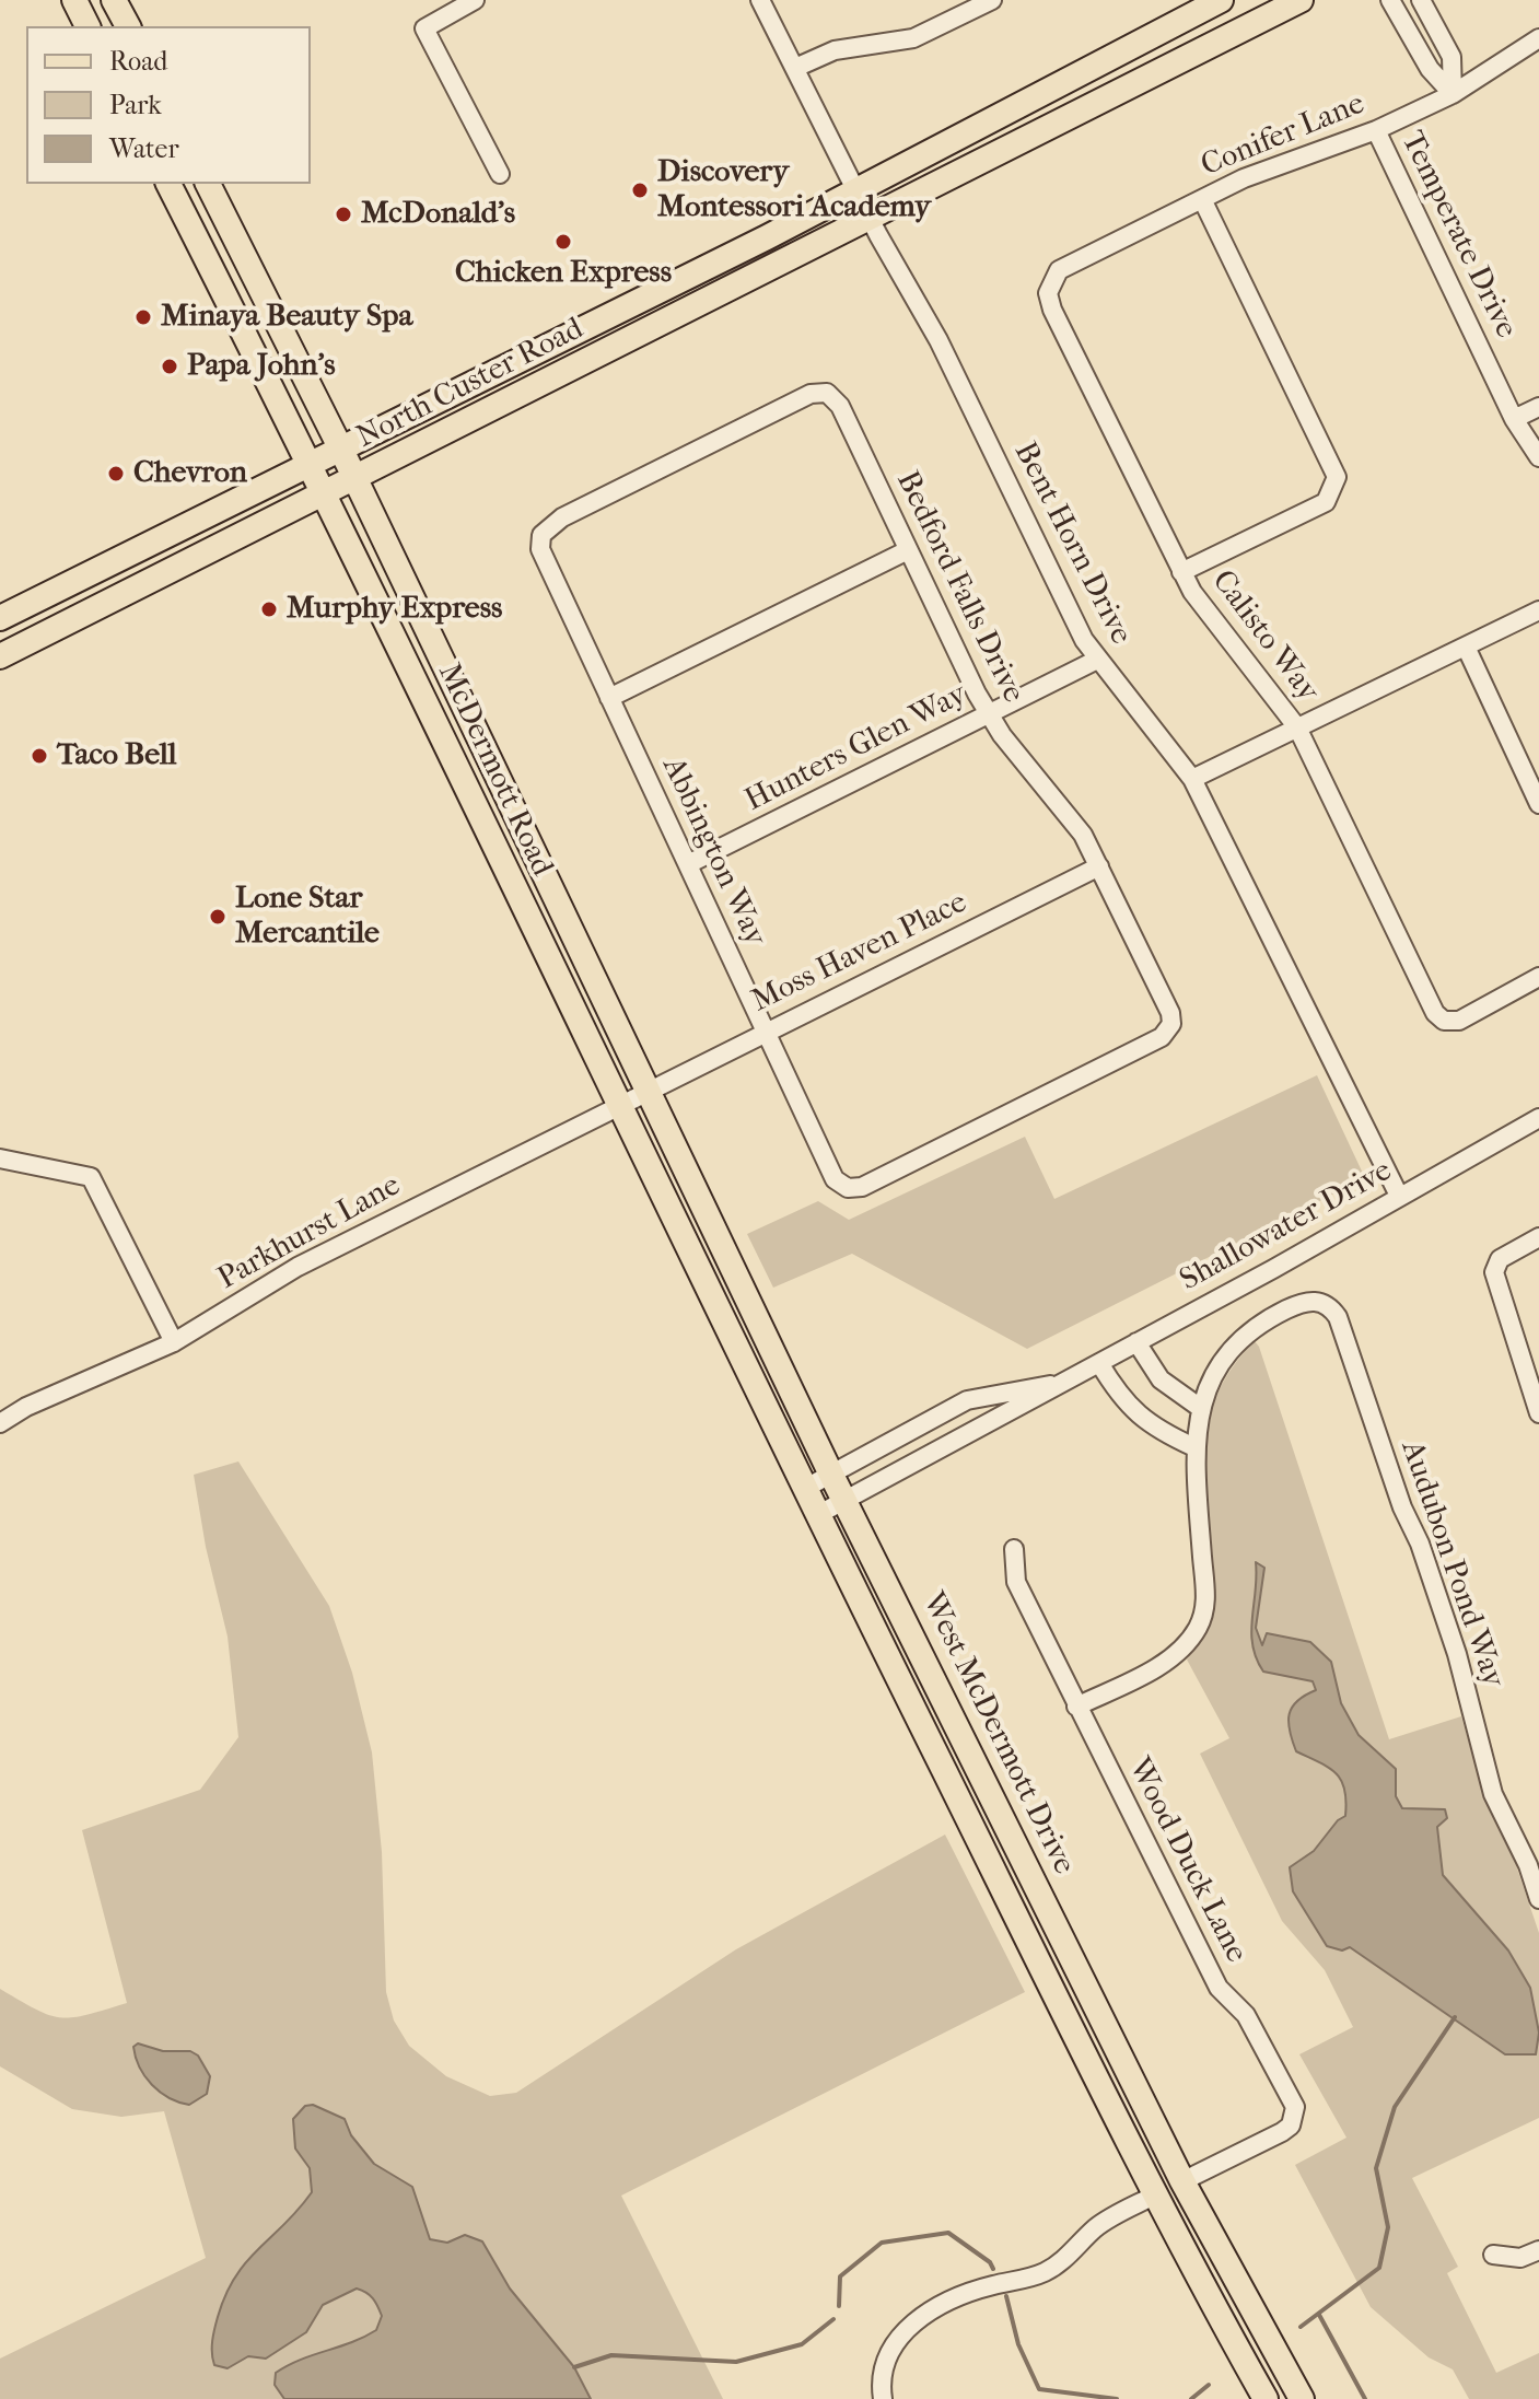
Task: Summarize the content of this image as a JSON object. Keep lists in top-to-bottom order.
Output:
{
  "streets": {
    "main road": ["North Custer Road", "McDermott Road", "West McDermott Drive"],
    "street": [
      "Conifer Lane",
      "Temperate Drive",
      "Bent Horn Drive",
      "Bedford Falls Drive",
      "Calisto Way",
      "Hunters Glen Way",
      "Abbington Way",
      "Moss Haven Place",
      "Shallowater Drive",
      "Parkhurst Lane",
      "Audubon Pond Way",
      "Wood Duck Lane"
    ]
  },
  "crossings": [
    ["Conifer Lane", "Temperate Drive"],
    ["Conifer Lane", "Calisto Way"],
    ["North Custer Road", "Bent Horn Drive"],
    ["North Custer Road", "McDermott Road"],
    ["Bent Horn Drive", "Hunters Glen Way"],
    ["Bent Horn Drive", "Shallowater Drive"],
    ["Bedford Falls Drive", "Hunters Glen Way"],
    ["Bedford Falls Drive", "Abbington Way"],
    ["Bedford Falls Drive", "Moss Haven Place"],
    ["Hunters Glen Way", "Abbington Way"],
    ["McDermott Road", "Moss Haven Place"],
    ["McDermott Road", "Parkhurst Lane"],
    ["McDermott Road", "West McDermott Drive"],
    ["Abbington Way", "Moss Haven Place"],
    ["Moss Haven Place", "Parkhurst Lane"],
    ["Moss Haven Place", "West McDermott Drive"],
    ["Shallowater Drive", "West McDermott Drive"],
    ["Parkhurst Lane", "West McDermott Drive"],
    ["West McDermott Drive", "Wood Duck Lane"]
  ],
  "places": [
    "Discovery Montessori Academy",
    "McDonald's",
    "Chicken Express",
    "Minaya Beauty Spa",
    "Papa John's",
    "Chevron",
    "Murphy Express",
    "Taco Bell",
    "Lone Star Mercantile"
  ],
  "legend": ["Road", "Park", "Water"]
}
